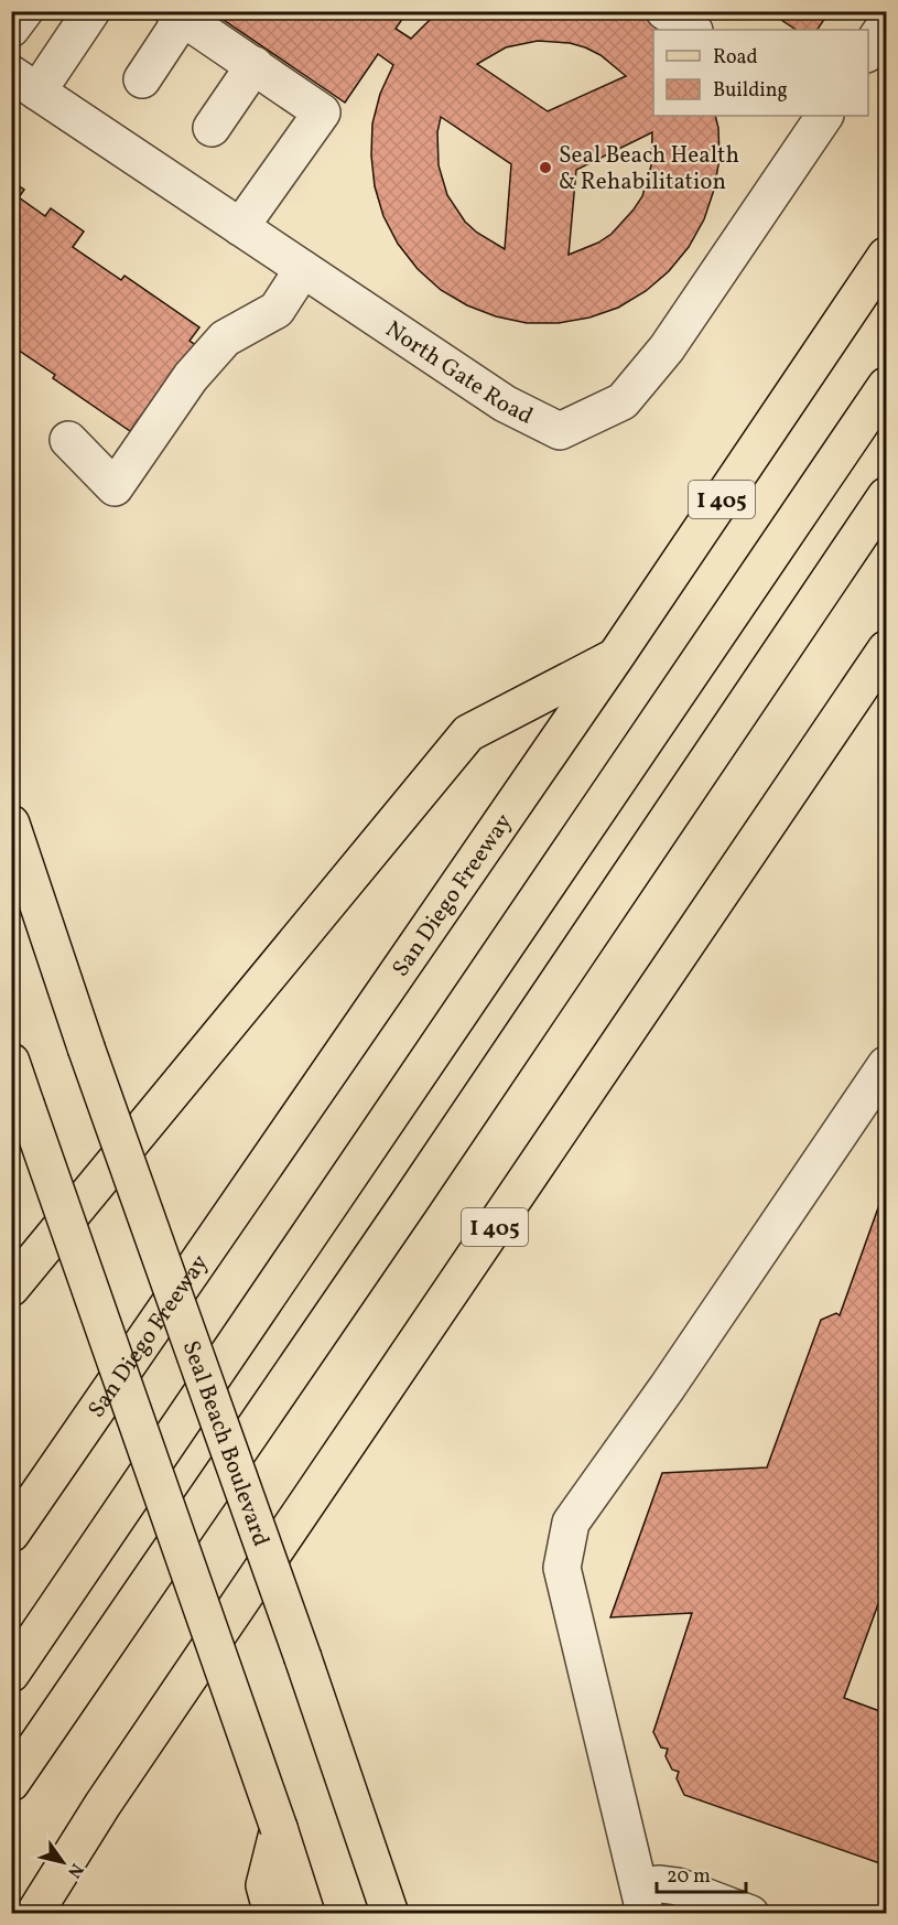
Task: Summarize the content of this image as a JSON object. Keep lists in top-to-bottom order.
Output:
{
  "streets": {
    "main road": ["I 405", "San Diego Freeway", "Seal Beach Boulevard"],
    "street": ["North Gate Road"]
  },
  "places": ["Seal Beach Health & Rehabilitation"],
  "legend": ["Road", "Building"],
  "scale_bar": "20 m",
  "north": "bottom right"
}
